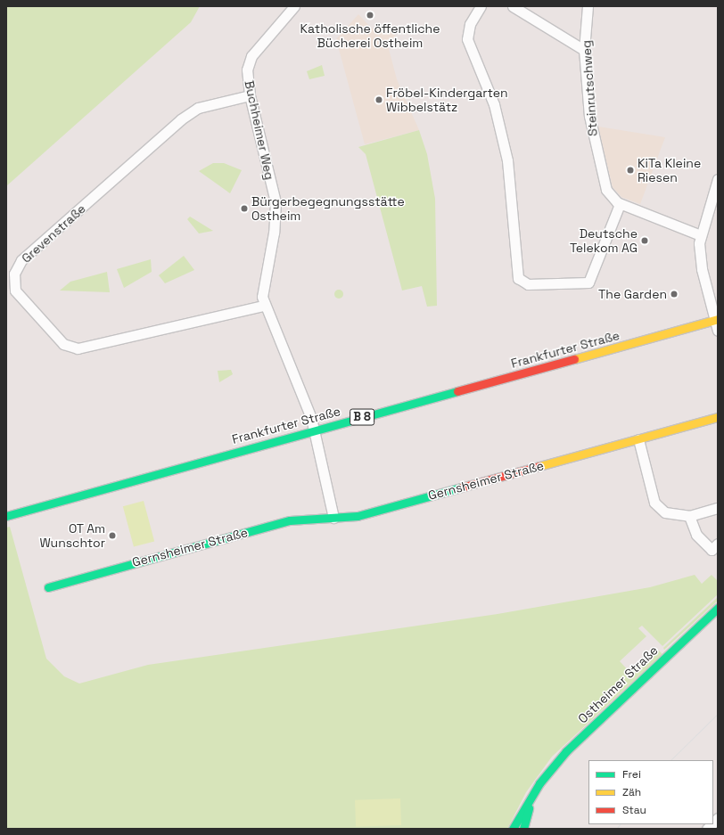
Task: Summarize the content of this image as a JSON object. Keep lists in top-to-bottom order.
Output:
{
  "streets": {
    "main road": [
      "Frankfurter Straße",
      "B 8",
      "Gernsheimer Straße",
      "Ostheimer Straße"
    ],
    "street": ["Steinrutschweg", "Buchheimer Weg", "Grevenstraße"]
  },
  "crossings": [
    ["Buchheimer Weg", "Grevenstraße"],
    ["Buchheimer Weg", "Frankfurter Straße"]
  ],
  "places": [
    "Katholische öffentliche Bücherei Ostheim",
    "Fröbel-Kindergarten Wibbelstätz",
    "KiTa Kleine Riesen",
    "Bürgerbegegnungsstätte Ostheim",
    "Deutsche Telekom AG",
    "The Garden",
    "OT Am Wunschtor"
  ],
  "legend": ["Frei", "Zäh", "Stau"]
}
